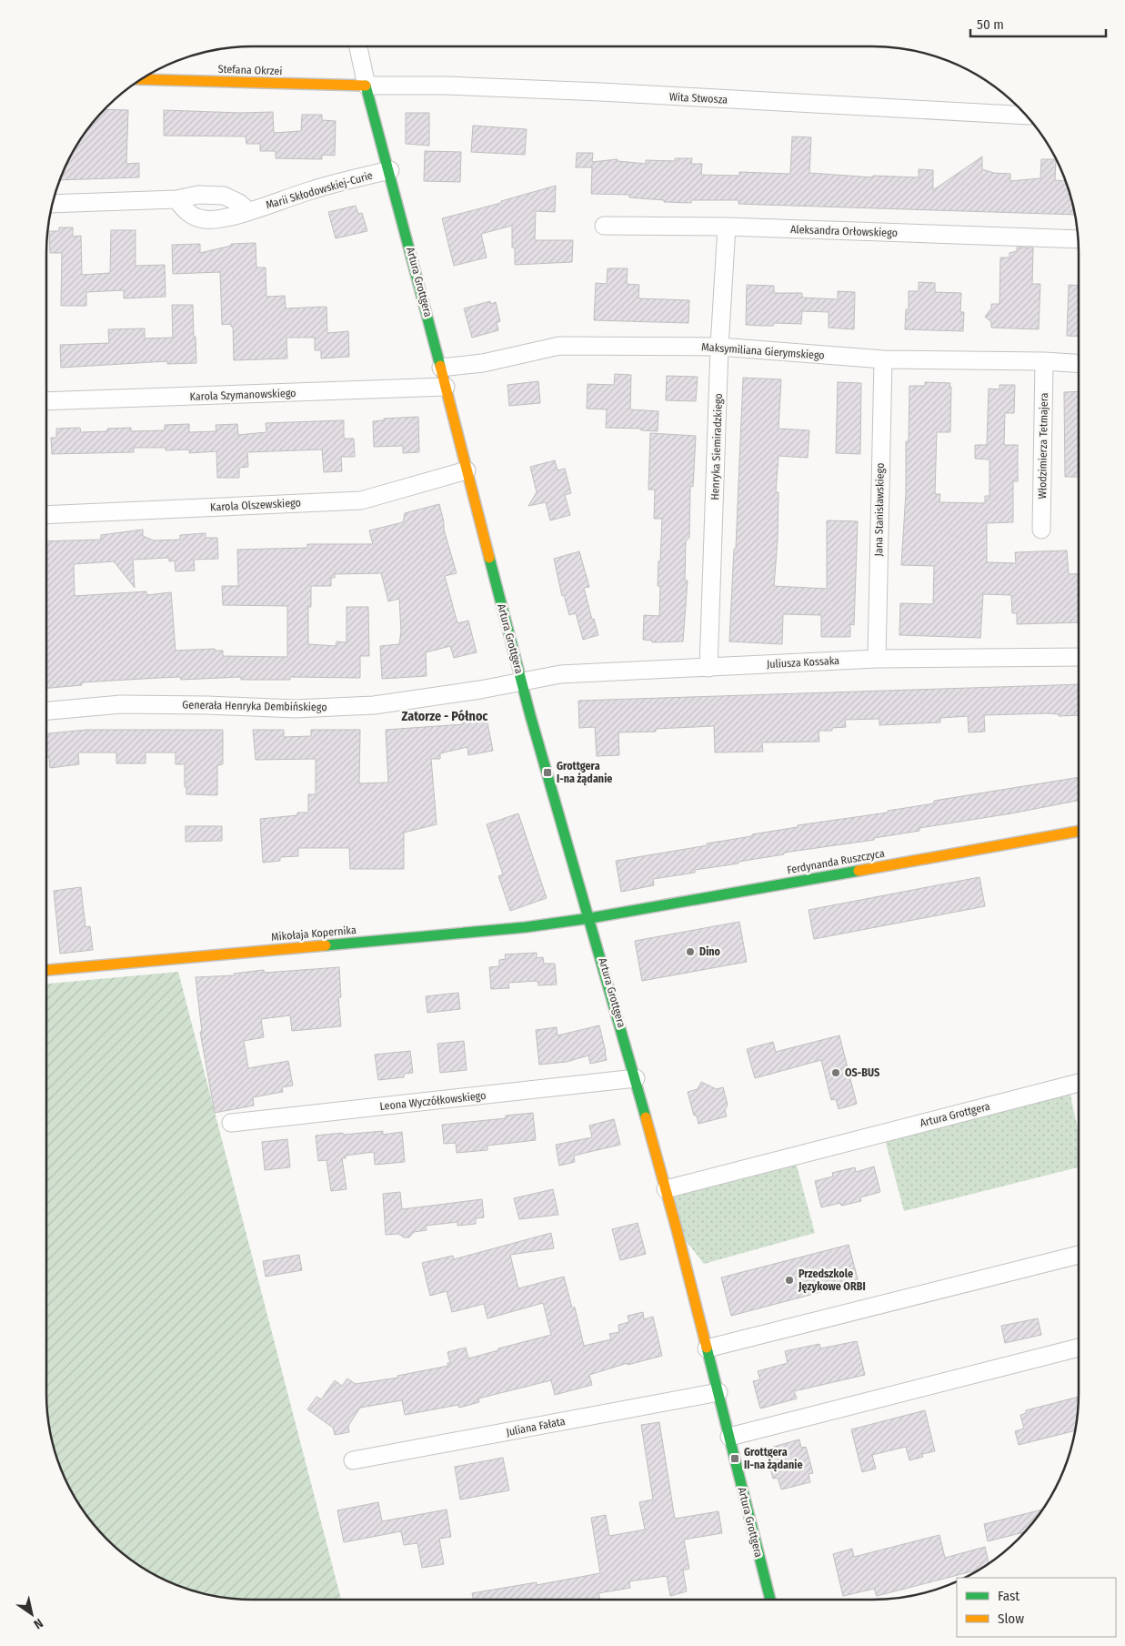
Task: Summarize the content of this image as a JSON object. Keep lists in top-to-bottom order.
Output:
{
  "streets": {
    "street": [
      "Stefana Okrzei",
      "Wita Stwosza",
      "Marii Skłodowskiej-Curie",
      "Aleksandra Orłowskiego",
      "Artura Grottgera",
      "Maksymiliana Gierymskiego",
      "Karola Szymanowskiego",
      "Włodzimierza Tetmajera",
      "Henryka Siemiradzkiego",
      "Karola Olszewskiego",
      "Jana Stanisławskiego",
      "Juliusza Kossaka",
      "Generała Henryka Dembińskiego",
      "Ferdynanda Ruszczyca",
      "Mikołaja Kopernika",
      "Leona Wyczółkowskiego",
      "Juliana Fałata"
    ]
  },
  "crossings": [
    ["Stefana Okrzei", "Wita Stwosza"],
    ["Stefana Okrzei", "Artura Grottgera"],
    ["Wita Stwosza", "Artura Grottgera"],
    ["Marii Skłodowskiej-Curie", "Artura Grottgera"],
    ["Aleksandra Orłowskiego", "Henryka Siemiradzkiego"],
    ["Artura Grottgera", "Maksymiliana Gierymskiego"],
    ["Artura Grottgera", "Karola Szymanowskiego"],
    ["Artura Grottgera", "Karola Olszewskiego"],
    ["Artura Grottgera", "Juliusza Kossaka"],
    ["Artura Grottgera", "Generała Henryka Dembińskiego"],
    ["Artura Grottgera", "Ferdynanda Ruszczyca"],
    ["Artura Grottgera", "Mikołaja Kopernika"],
    ["Artura Grottgera", "Leona Wyczółkowskiego"],
    ["Artura Grottgera", "Juliana Fałata"],
    ["Maksymiliana Gierymskiego", "Włodzimierza Tetmajera"],
    ["Maksymiliana Gierymskiego", "Henryka Siemiradzkiego"],
    ["Maksymiliana Gierymskiego", "Jana Stanisławskiego"],
    ["Henryka Siemiradzkiego", "Juliusza Kossaka"],
    ["Jana Stanisławskiego", "Juliusza Kossaka"],
    ["Juliusza Kossaka", "Generała Henryka Dembińskiego"],
    ["Ferdynanda Ruszczyca", "Mikołaja Kopernika"]
  ],
  "districts": ["Zatorze - Północ"],
  "places": {
    "transit": ["Grottgera I-na żądanie", "Grottgera II-na żądanie"],
    "other": ["Dino", "OS-BUS", "Przedszkole Językowe ORBI"]
  },
  "legend": ["Fast", "Slow"],
  "scale_bar": "50 m",
  "north": "bottom right"
}
